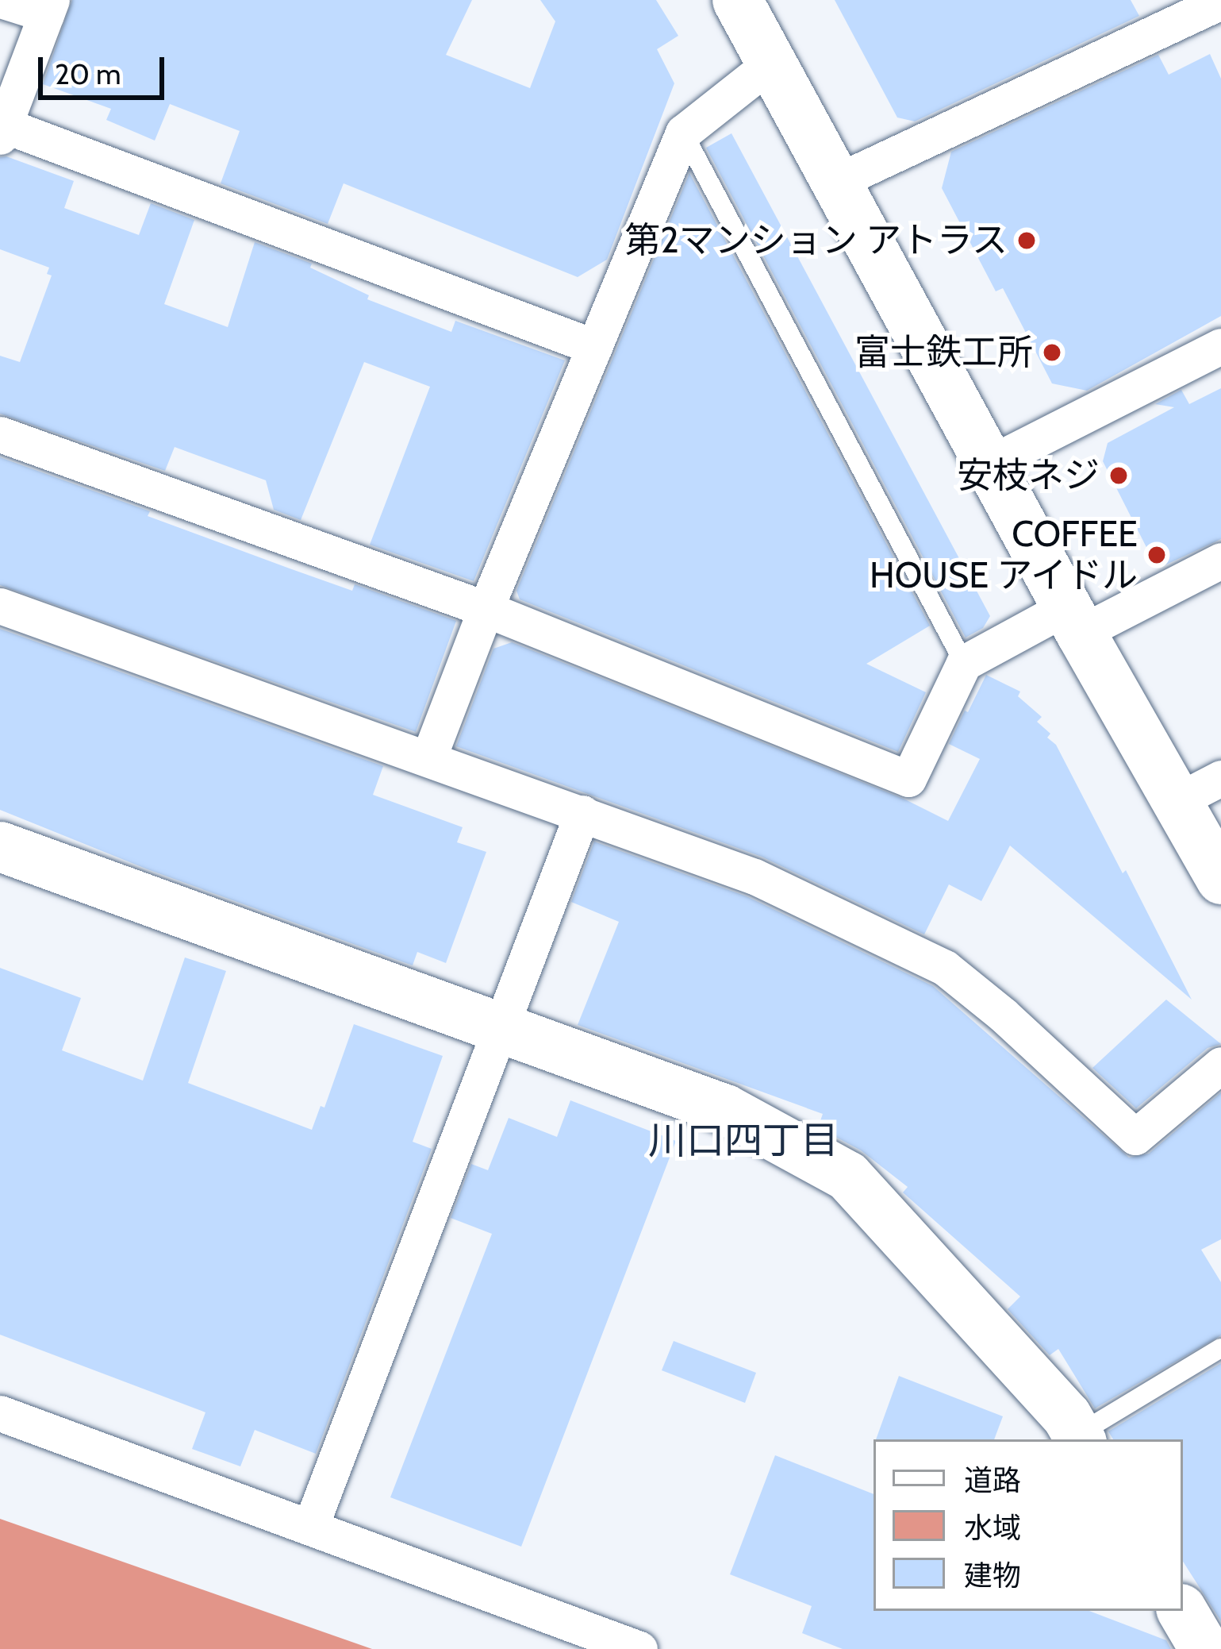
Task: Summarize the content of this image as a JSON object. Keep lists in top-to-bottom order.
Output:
{
  "districts": ["川口四丁目"],
  "places": [
    "第2マンション アトラス",
    "富士鉄工所",
    "安枝ネジ",
    "COFFEE HOUSE アイドル"
  ],
  "legend": ["道路", "水域", "建物"],
  "scale_bar": "20 m"
}
